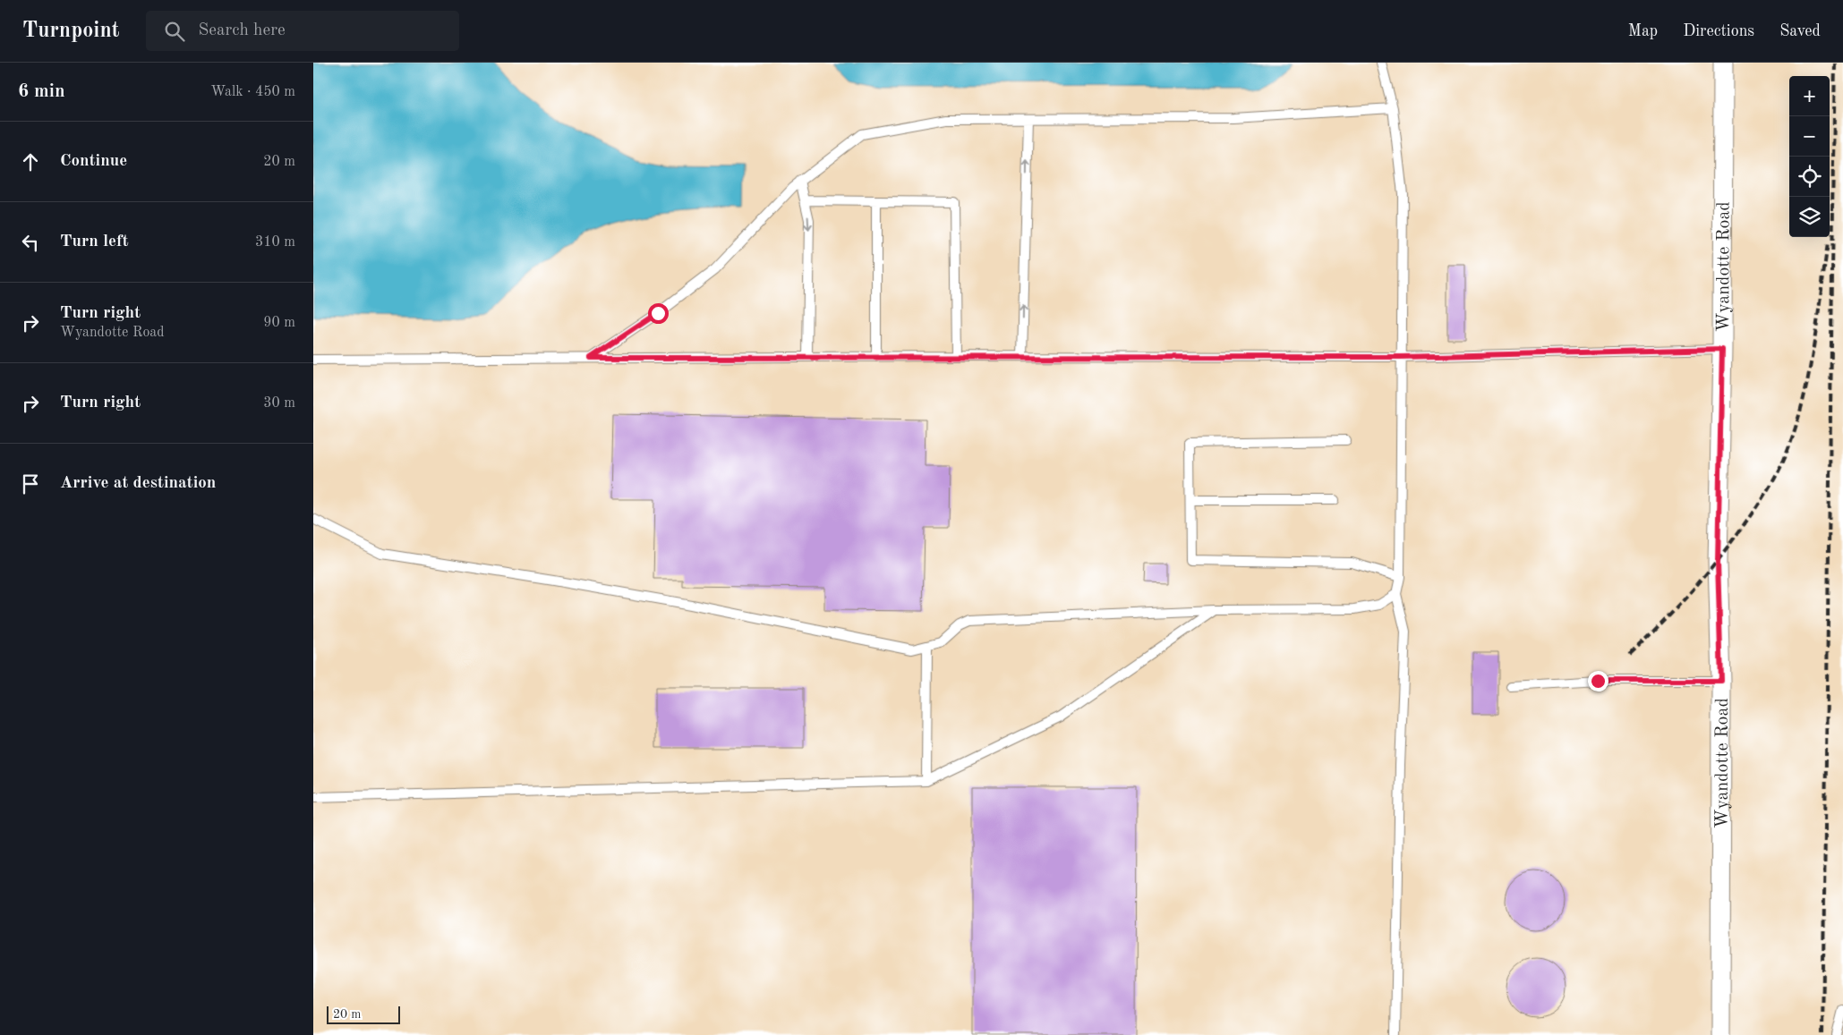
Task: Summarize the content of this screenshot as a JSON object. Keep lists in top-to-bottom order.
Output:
{
  "streets": {
    "street": ["Wyandotte Road"]
  },
  "scale_bar": "20 m",
  "page": {
    "header": "Turnpoint",
    "search": "Search here",
    "nav": ["Map", "Directions", "Saved"],
    "heading": ["6 min", "Walk · 450 m"],
    "map_buttons": ["+", "−"],
    "list": [
      ["Continue", "20 m"],
      ["Turn left", "310 m"],
      ["Turn right", "Wyandotte Road", "90 m"],
      ["Turn right", "30 m"],
      "Arrive at destination"
    ],
    "scale": "20 m"
  }
}
